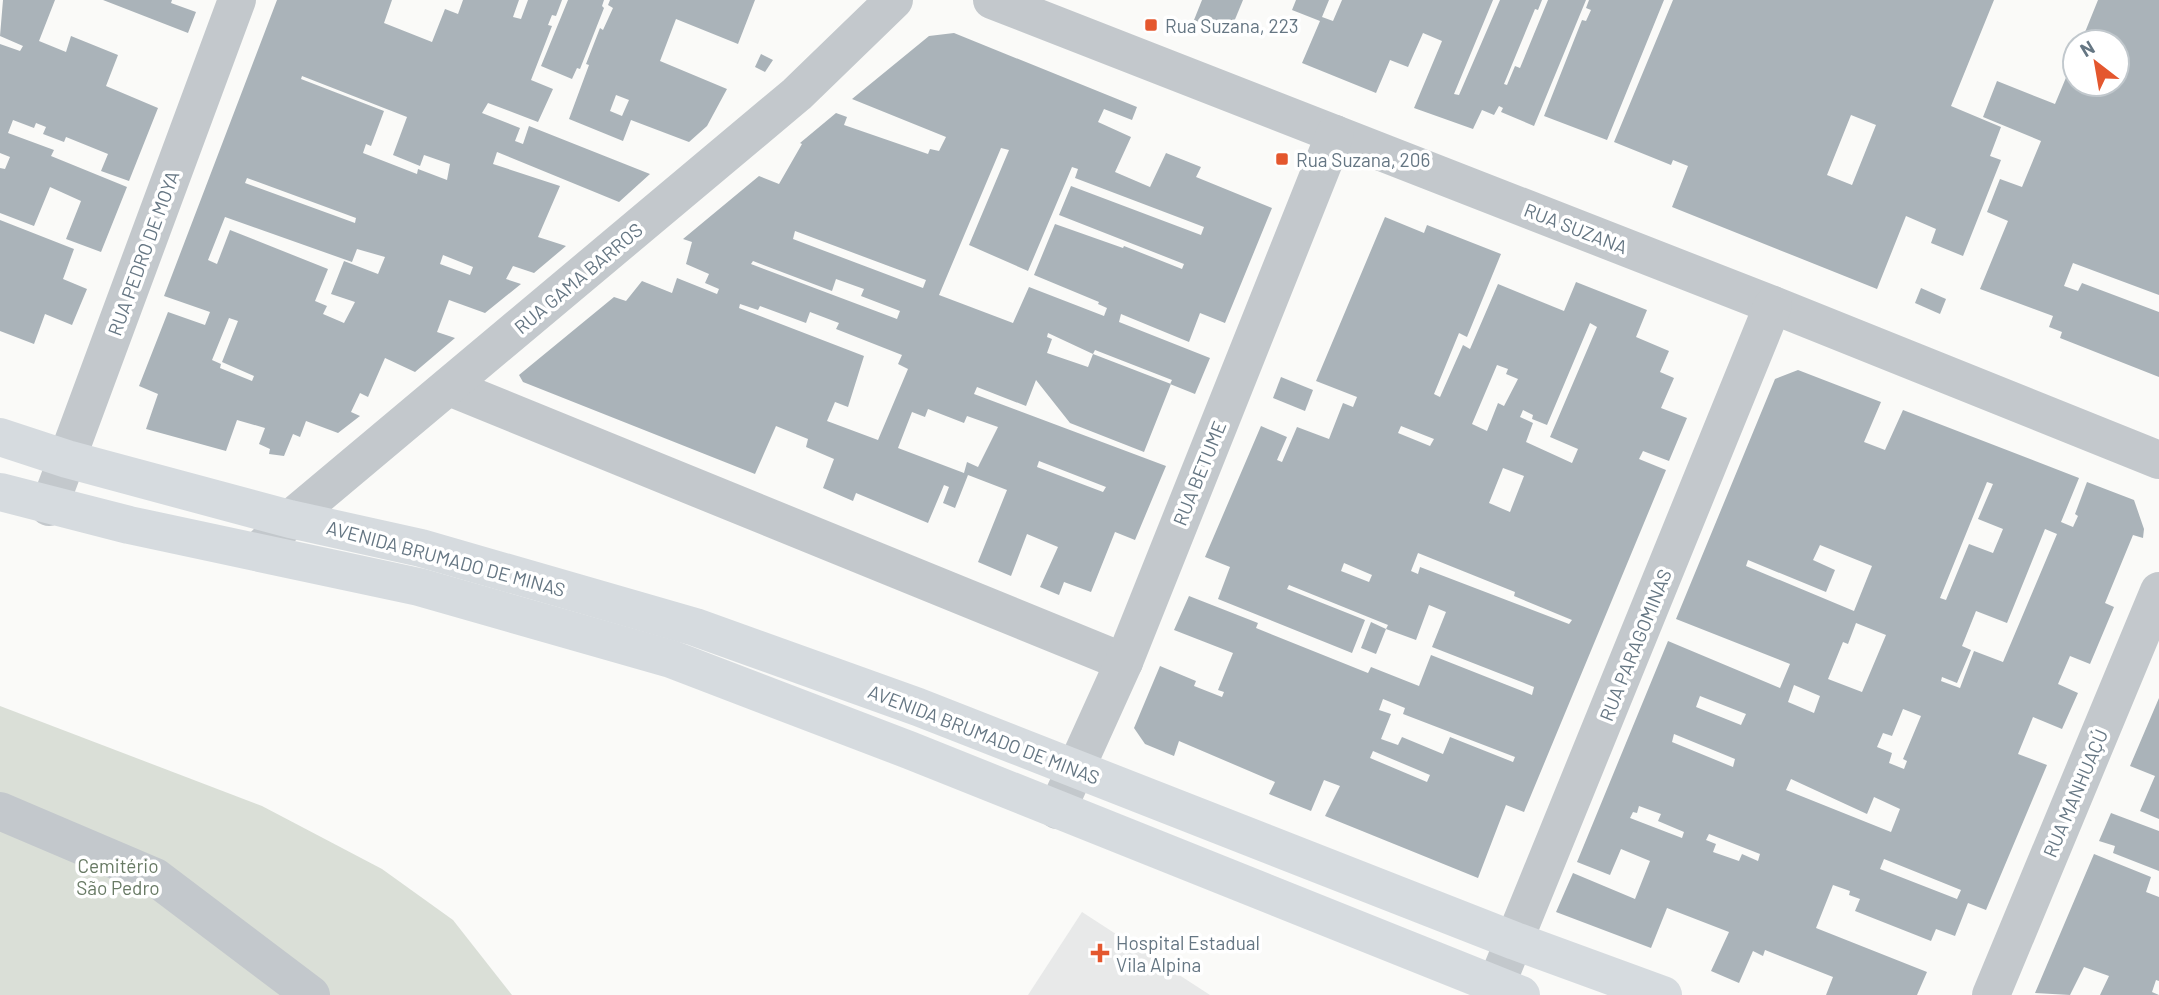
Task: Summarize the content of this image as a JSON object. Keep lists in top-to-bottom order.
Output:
{
  "streets": {
    "main road": ["AVENIDA BRUMADO DE MINAS"],
    "street": [
      "RUA SUZANA",
      "RUA PEDRO DE MOYA",
      "RUA GAMA BARROS",
      "RUA BETUME",
      "RUA PARAGOMINAS",
      "RUA MANHUAÇÚ"
    ]
  },
  "crossings": [
    ["RUA SUZANA", "RUA BETUME"],
    ["RUA SUZANA", "RUA PARAGOMINAS"],
    ["RUA PEDRO DE MOYA", "AVENIDA BRUMADO DE MINAS"],
    ["RUA GAMA BARROS", "AVENIDA BRUMADO DE MINAS"],
    ["RUA BETUME", "AVENIDA BRUMADO DE MINAS"],
    ["AVENIDA BRUMADO DE MINAS", "RUA PARAGOMINAS"]
  ],
  "parks": ["Cemitério São Pedro"],
  "places": {
    "transit": ["Rua Suzana, 223", "Rua Suzana, 206"],
    "health": ["Hospital Estadual Vila Alpina"]
  },
  "north": "top left"
}
